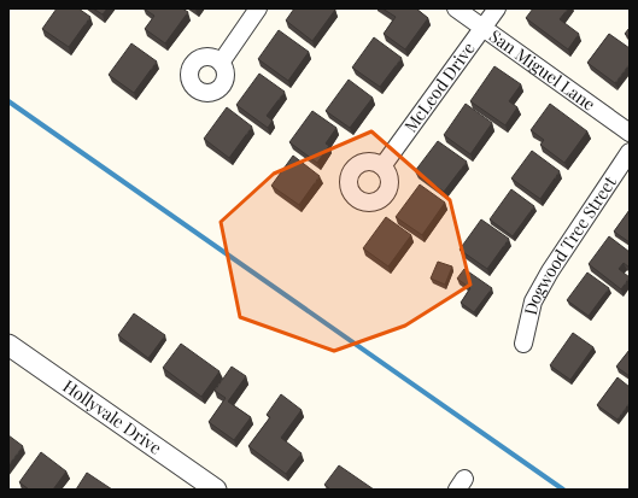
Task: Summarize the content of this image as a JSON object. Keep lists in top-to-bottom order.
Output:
{
  "streets": {
    "street": [
      "San Miguel Lane",
      "McLeod Drive",
      "Dogwood Tree Street",
      "Hollyvale Drive"
    ]
  },
  "crossings": [
    ["San Miguel Lane", "McLeod Drive"]
  ]
}
